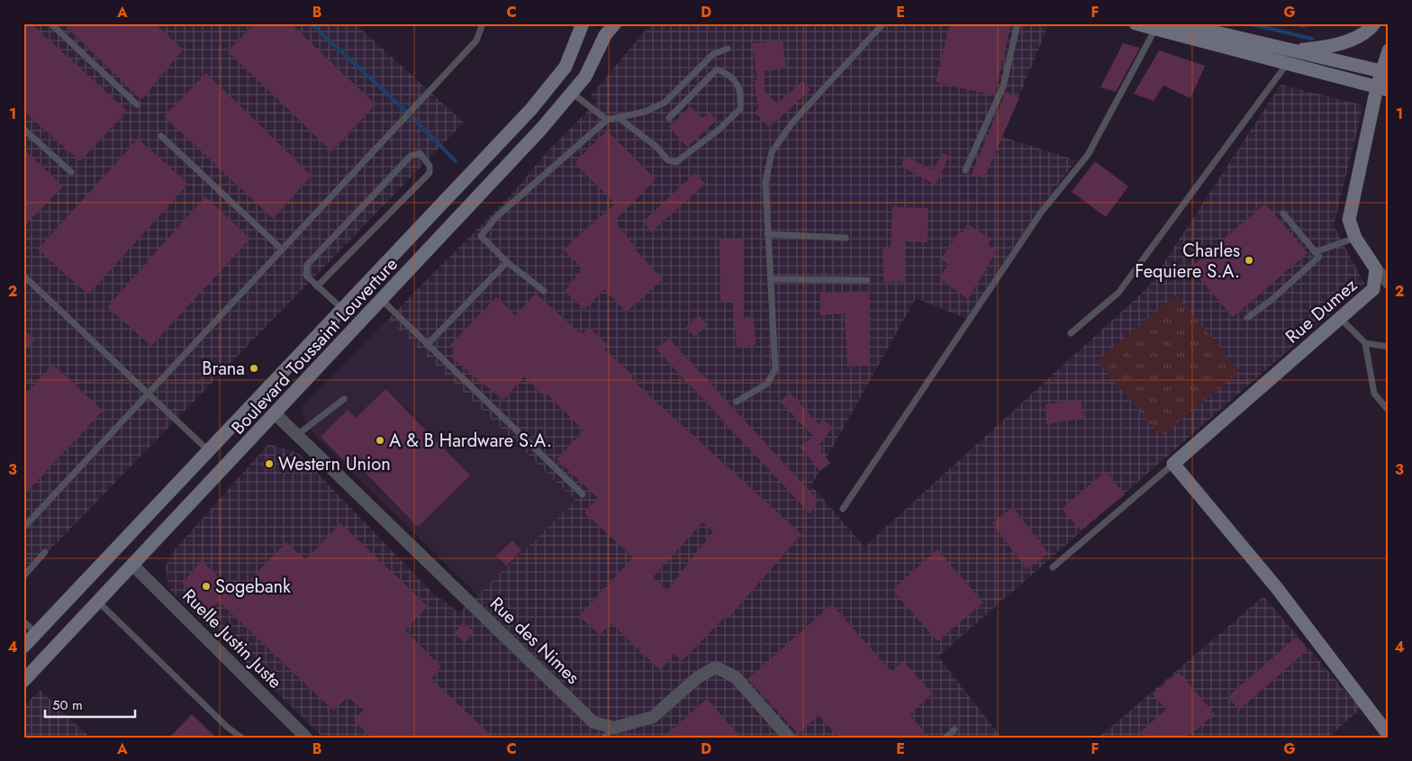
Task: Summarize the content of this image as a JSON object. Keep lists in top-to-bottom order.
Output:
{
  "streets": {
    "main road": ["Rue Dumez", "Boulevard Toussaint Louverture"],
    "street": ["Ruelle Justin Juste", "Rue des Nimes"]
  },
  "crossings": [
    ["Boulevard Toussaint Louverture", "Ruelle Justin Juste"],
    ["Boulevard Toussaint Louverture", "Rue des Nimes"]
  ],
  "places": [
    "Charles Fequiere S.A.",
    "Brana",
    "A & B Hardware S.A.",
    "Western Union",
    "Sogebank"
  ],
  "scale_bar": "50 m",
  "grid": {
    "columns": [
      "A",
      "B",
      "C",
      "D",
      "E",
      "F",
      "G"
    ],
    "rows": [
      "1",
      "2",
      "3",
      "4"
    ]
  }
}
